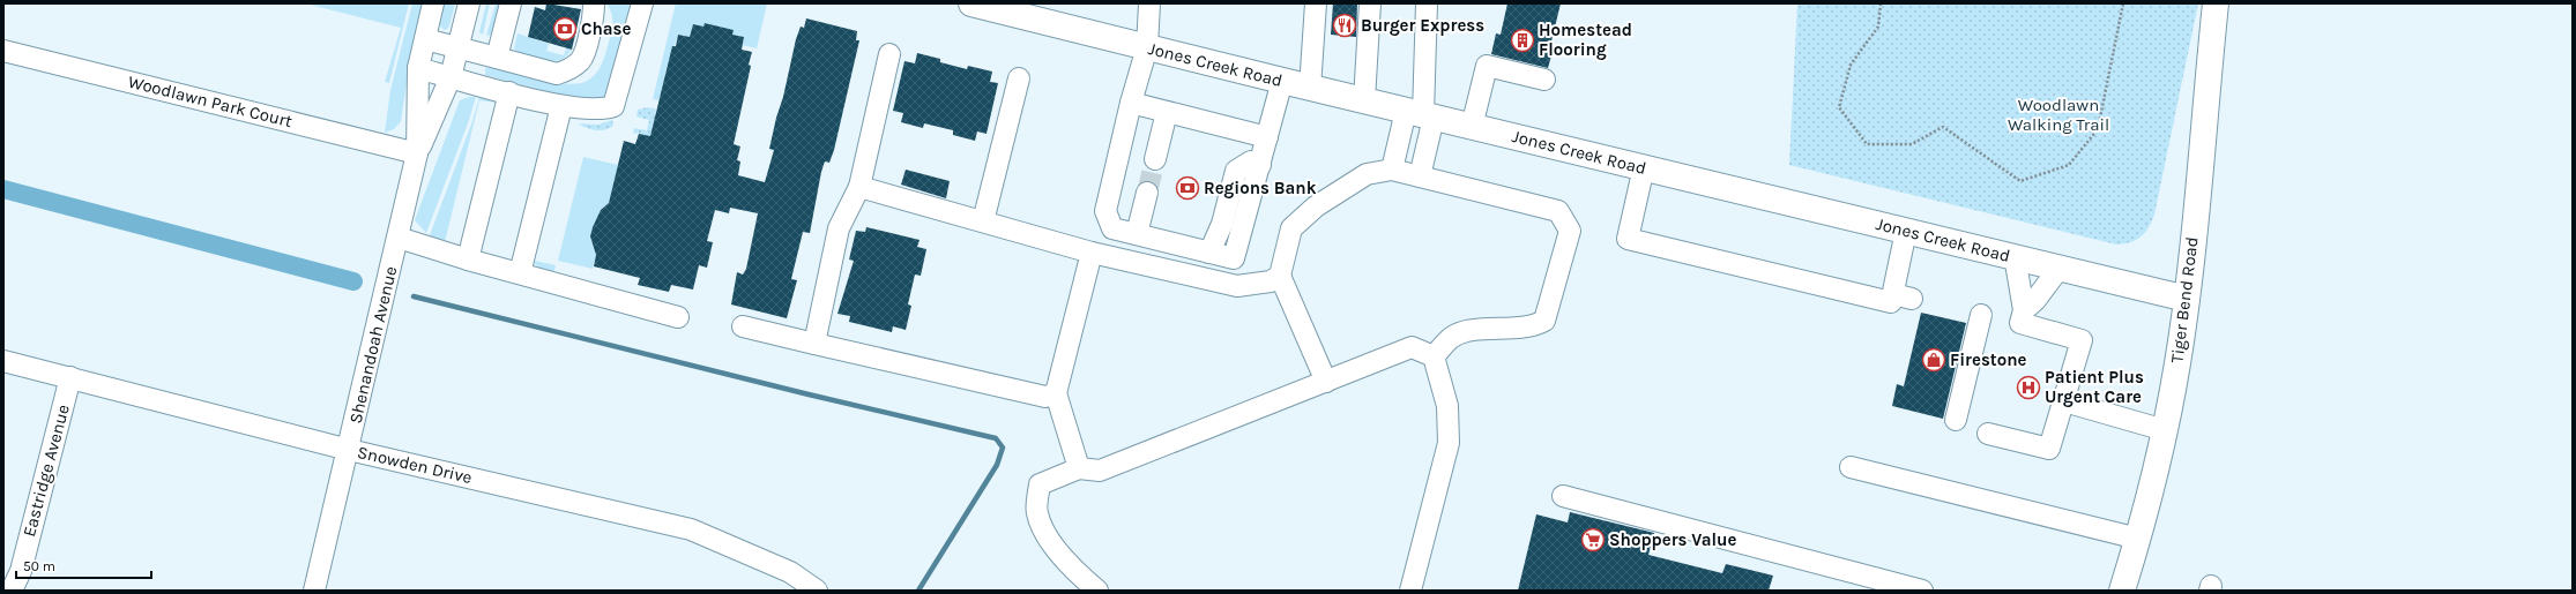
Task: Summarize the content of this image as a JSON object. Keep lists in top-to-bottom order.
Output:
{
  "streets": {
    "main road": ["Jones Creek Road", "Tiger Bend Road"],
    "street": [
      "Woodlawn Park Court",
      "Shenandoah Avenue",
      "Snowden Drive",
      "Eastridge Avenue"
    ]
  },
  "crossings": [
    ["Jones Creek Road", "Tiger Bend Road"],
    ["Woodlawn Park Court", "Shenandoah Avenue"],
    ["Shenandoah Avenue", "Snowden Drive"],
    ["Snowden Drive", "Eastridge Avenue"]
  ],
  "parks": ["Woodlawn Walking Trail"],
  "places": {
    "restaurant": ["Burger Express"],
    "bank": ["Chase", "Regions Bank"],
    "building": ["Homestead Flooring"],
    "shop": ["Firestone"],
    "hospital": ["Patient Plus Urgent Care"],
    "supermarket": ["Shoppers Value"]
  },
  "scale_bar": "50 m"
}
